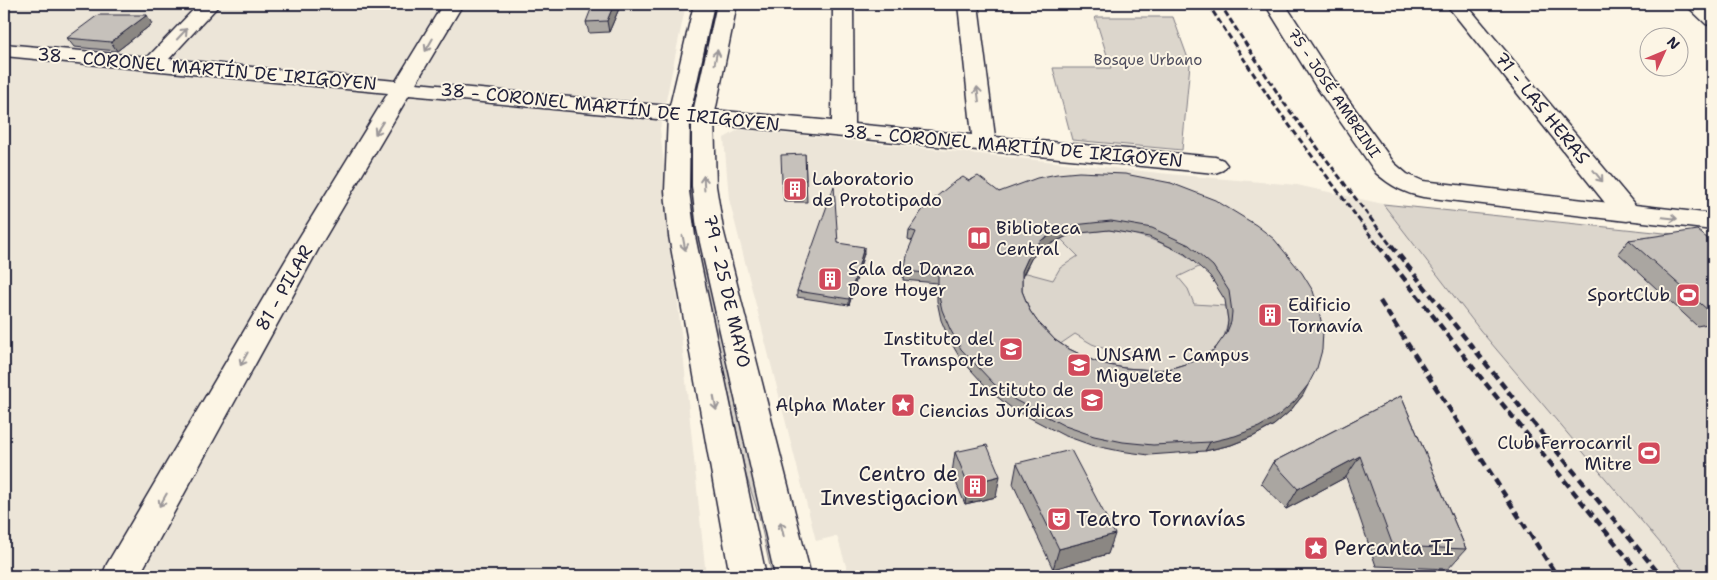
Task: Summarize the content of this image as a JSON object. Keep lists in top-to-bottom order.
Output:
{
  "streets": {
    "street": [
      "38 - CORONEL MARTÍN DE IRIGOYEN",
      "75 - JOSÉ AMBRINI",
      "71 - LAS HERAS",
      "81 - PILAR",
      "79 - 25 DE MAYO"
    ]
  },
  "crossings": [
    ["38 - CORONEL MARTÍN DE IRIGOYEN", "81 - PILAR"],
    ["38 - CORONEL MARTÍN DE IRIGOYEN", "79 - 25 DE MAYO"],
    ["75 - JOSÉ AMBRINI", "71 - LAS HERAS"]
  ],
  "one_way": ["71 - LAS HERAS", "81 - PILAR"],
  "parks": ["Bosque Urbano"],
  "places": {
    "building": [
      "Laboratorio de Prototipado",
      "Sala de Danza Dore Hoyer",
      "Edificio Tornavía",
      "Centro de Investigacion"
    ],
    "library": ["Biblioteca Central"],
    "sports": ["SportClub", "Club Ferrocarril Mitre"],
    "school or university": ["Instituto del Transporte", "UNSAM - Campus Miguelete", "Instituto de Ciencias Jurídicas"],
    "place": ["Alpha Mater", "Percanta II"],
    "theatre": ["Teatro Tornavías"]
  },
  "north": "top right"
}
